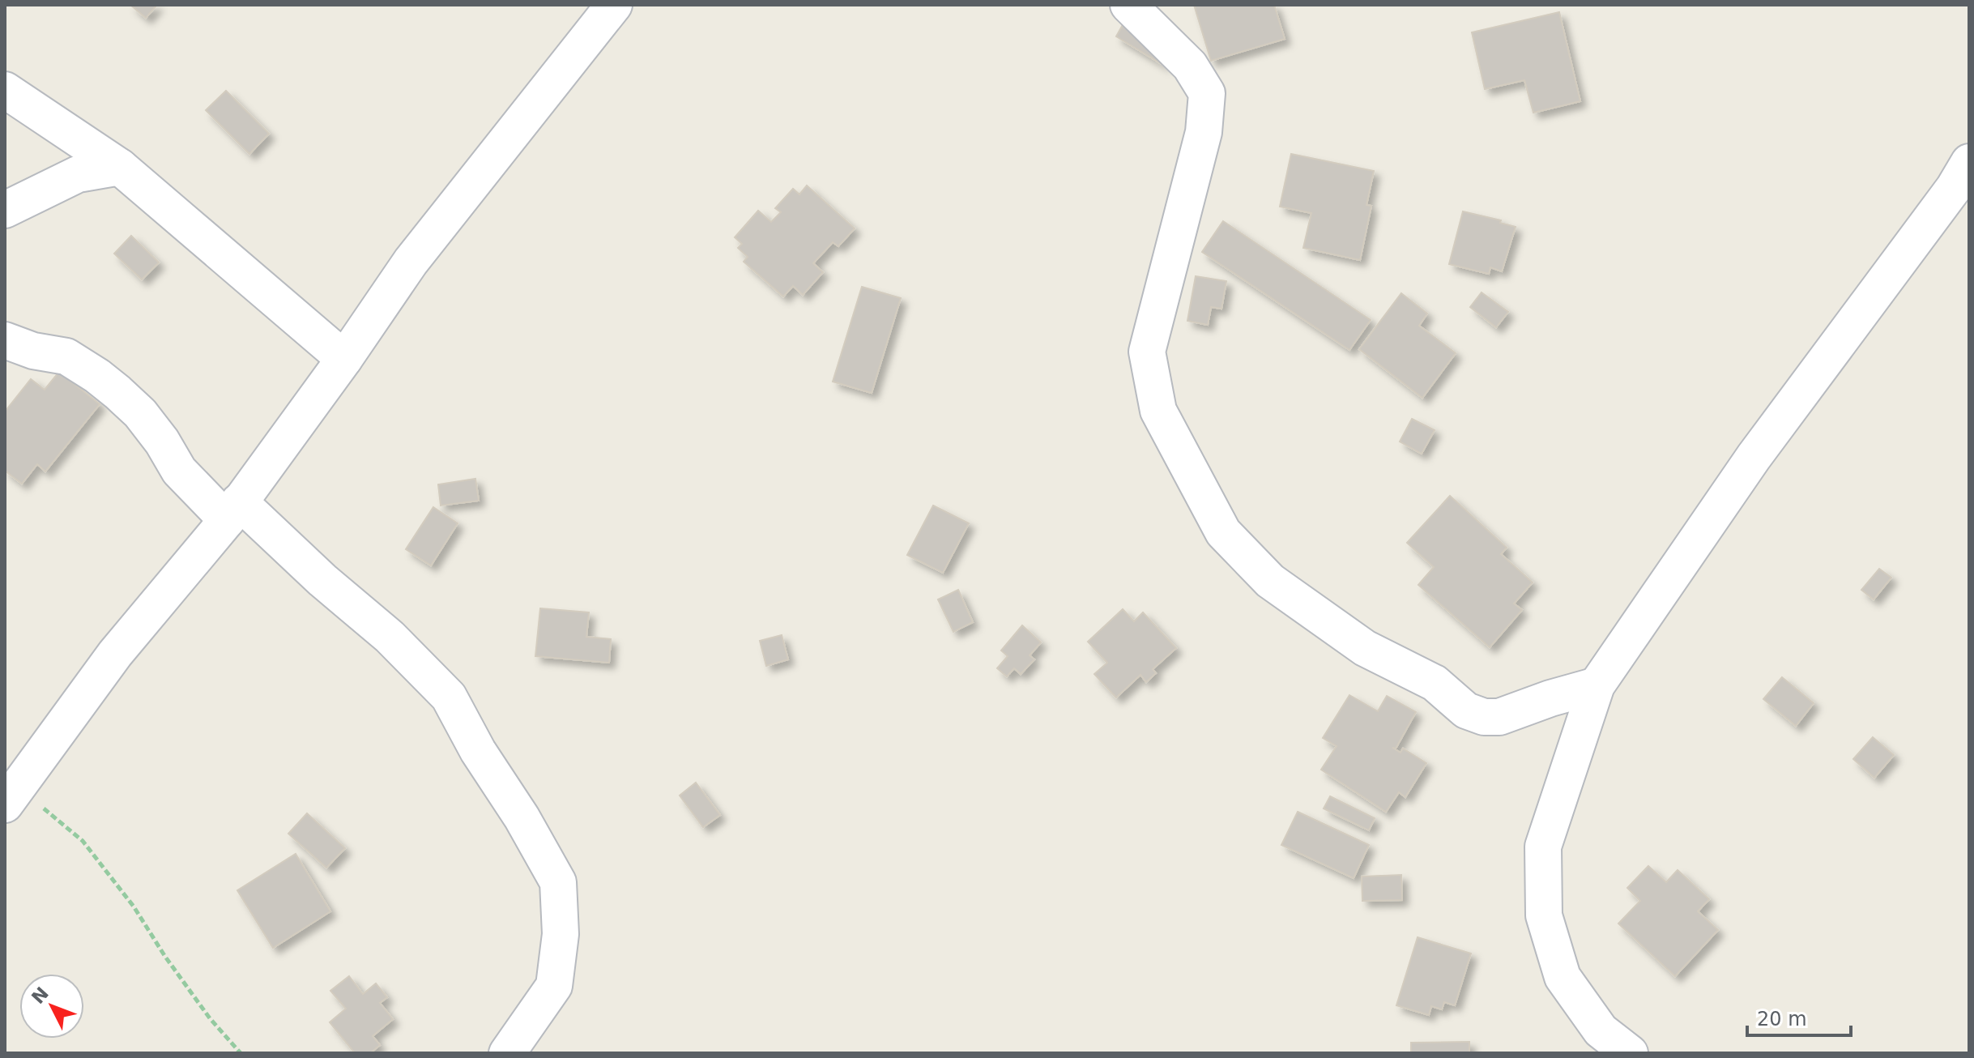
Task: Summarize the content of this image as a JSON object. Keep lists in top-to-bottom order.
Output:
{
  "scale_bar": "20 m",
  "north": "top left"
}
